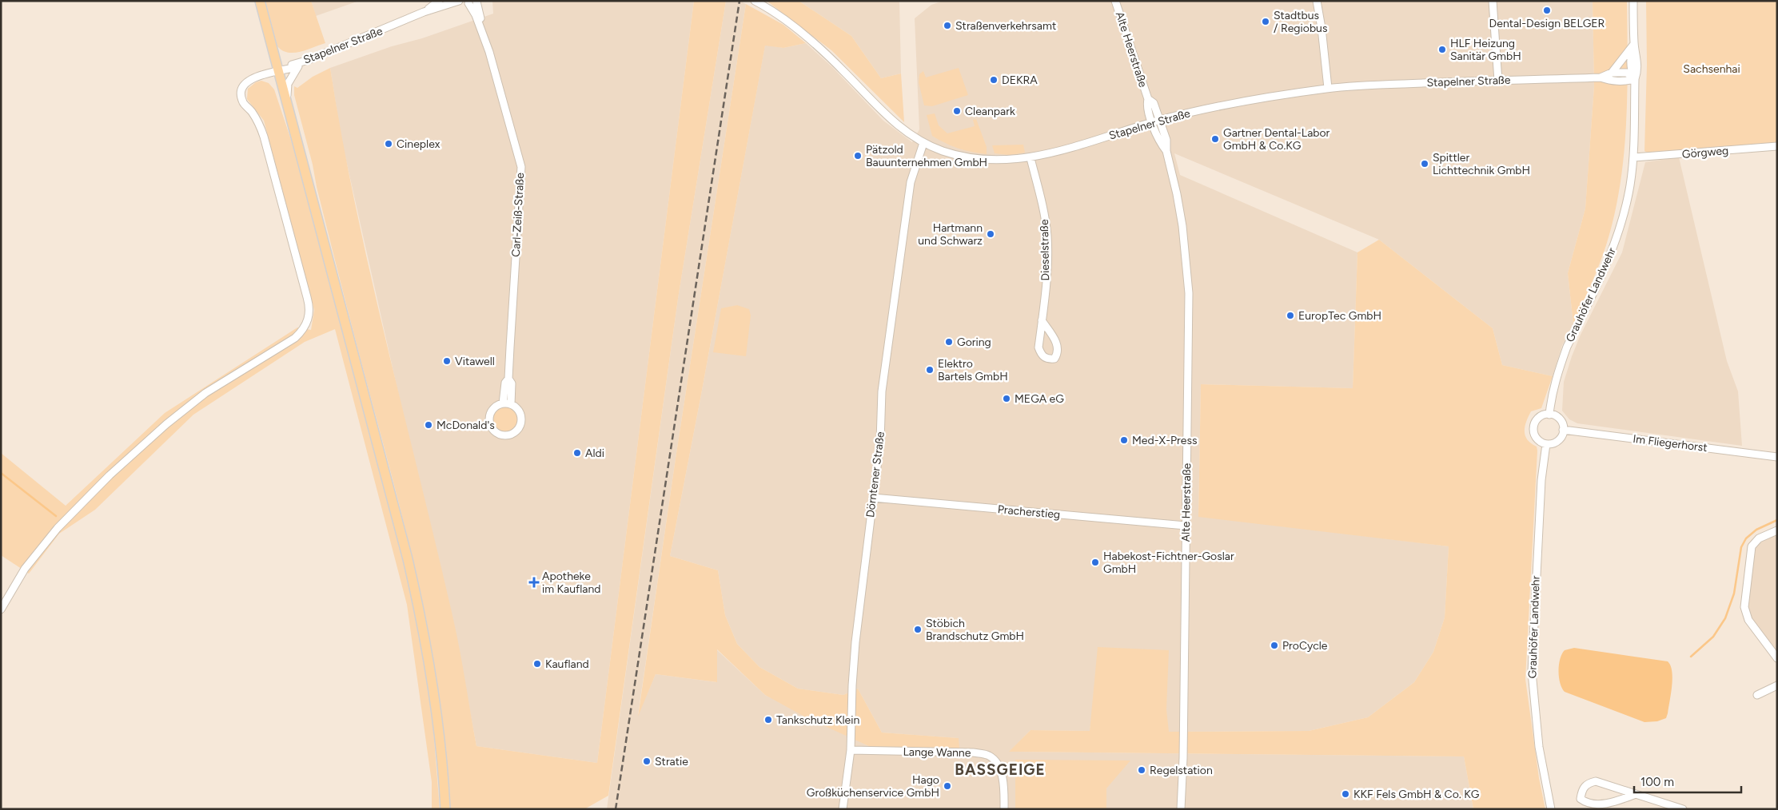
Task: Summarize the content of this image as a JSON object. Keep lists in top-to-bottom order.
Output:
{
  "streets": {
    "street": [
      "Stapelner Straße",
      "Alte Heerstraße",
      "Görgweg",
      "Carl-Zeiß-Straße",
      "Dieselstraße",
      "Grauhöfer Landwehr",
      "Im Fliegerhorst",
      "Dörntener Straße",
      "Pracherstieg",
      "Lange Wanne"
    ]
  },
  "crossings": [
    ["Stapelner Straße", "Alte Heerstraße"],
    ["Stapelner Straße", "Dieselstraße"],
    ["Stapelner Straße", "Grauhöfer Landwehr"],
    ["Stapelner Straße", "Dörntener Straße"],
    ["Alte Heerstraße", "Pracherstieg"],
    ["Görgweg", "Grauhöfer Landwehr"],
    ["Grauhöfer Landwehr", "Im Fliegerhorst"],
    ["Dörntener Straße", "Pracherstieg"],
    ["Dörntener Straße", "Lange Wanne"]
  ],
  "districts": ["BASSGEIGE"],
  "parks": ["Sachsenhai"],
  "places": {
    "other": [
      "Dental-Design BELGER",
      "Stadtbus / Regiobus",
      "Straßenverkehrsamt",
      "HLF Heizung Sanitär GmbH",
      "DEKRA",
      "Cleanpark",
      "Gartner Dental-Labor GmbH & Co.KG",
      "Cineplex",
      "Pätzold Bauunternehmen GmbH",
      "Spittler Lichttechnik GmbH",
      "Hartmann und Schwarz",
      "EuropTec GmbH",
      "Goring",
      "Vitawell",
      "Elektro Bartels GmbH",
      "MEGA eG",
      "McDonald's",
      "Med-X-Press",
      "Aldi",
      "Habekost-Fichtner-Goslar GmbH",
      "Stöbich Brandschutz GmbH",
      "ProCycle",
      "Kaufland",
      "Tankschutz Klein",
      "Stratie",
      "Regelstation",
      "Hago Großküchenservice GmbH",
      "KKF Fels GmbH & Co. KG"
    ],
    "health": ["Apotheke im Kaufland"]
  },
  "scale_bar": "100 m"
}
